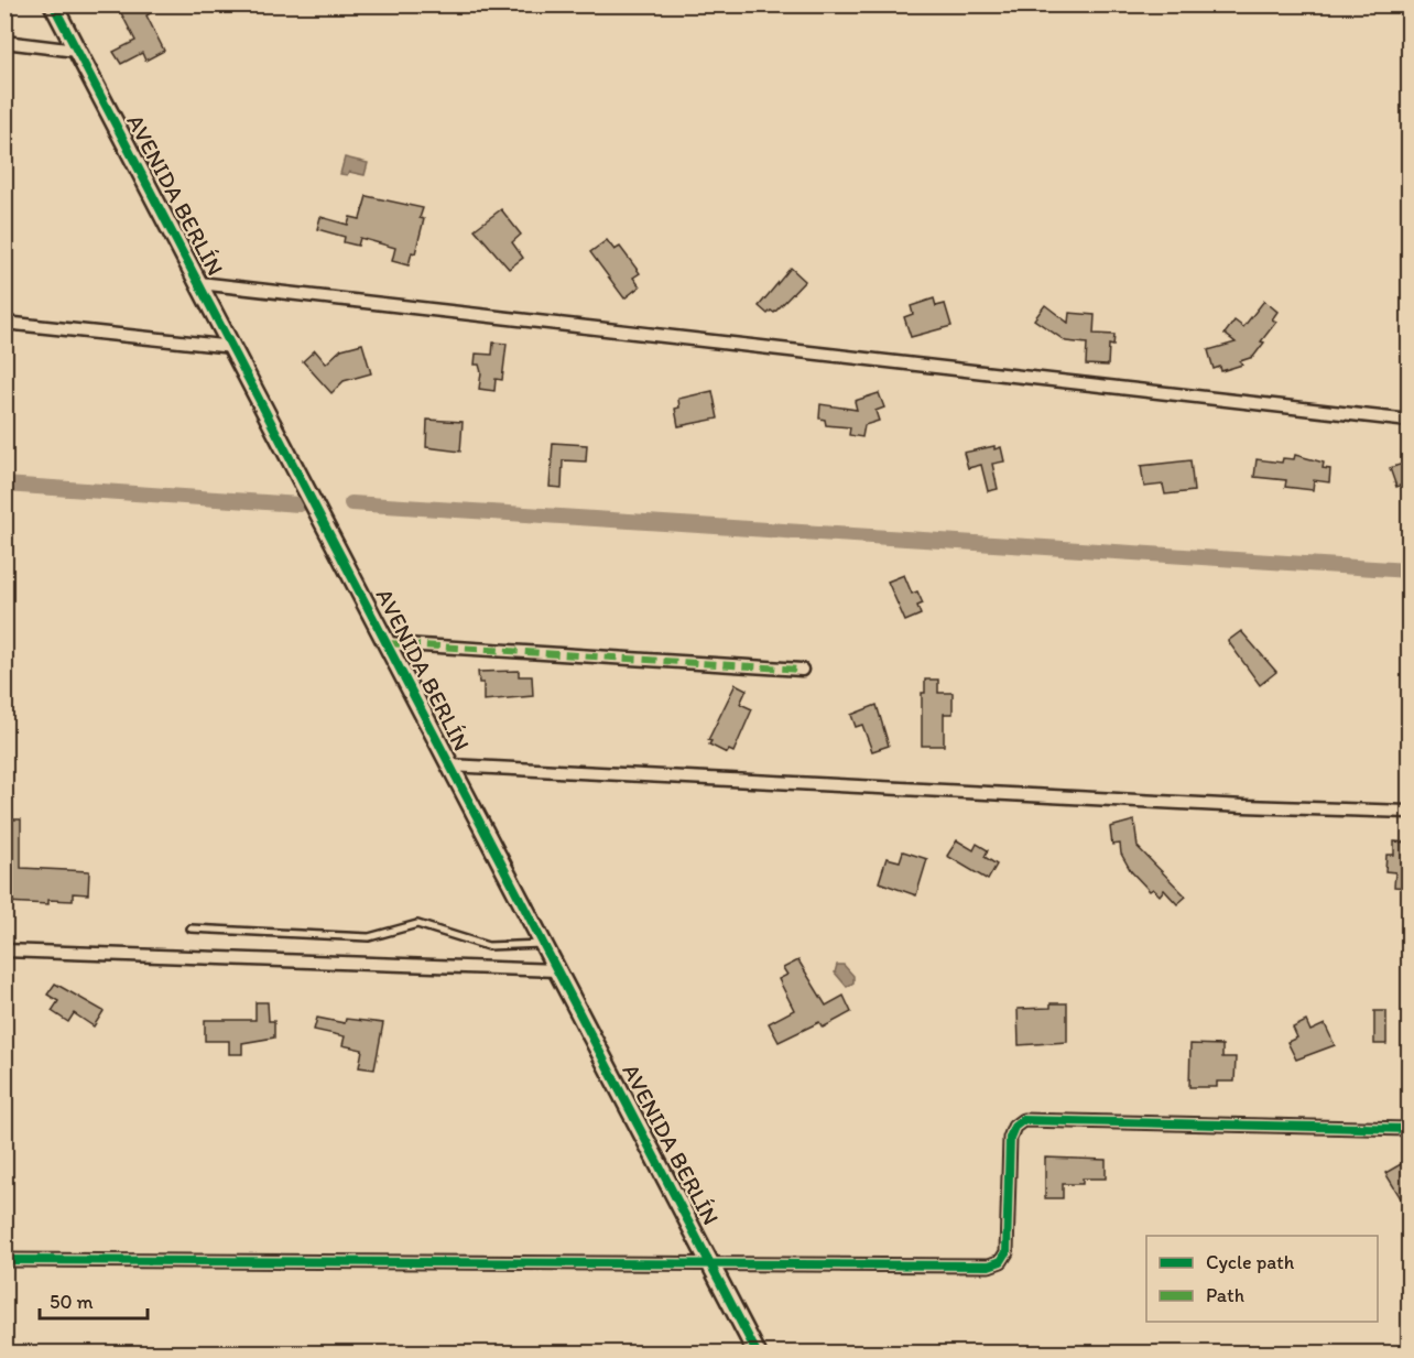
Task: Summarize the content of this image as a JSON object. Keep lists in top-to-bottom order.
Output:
{
  "streets": {
    "street": ["AVENIDA BERLÍN"]
  },
  "legend": ["Cycle path", "Path"],
  "scale_bar": "50 m"
}
